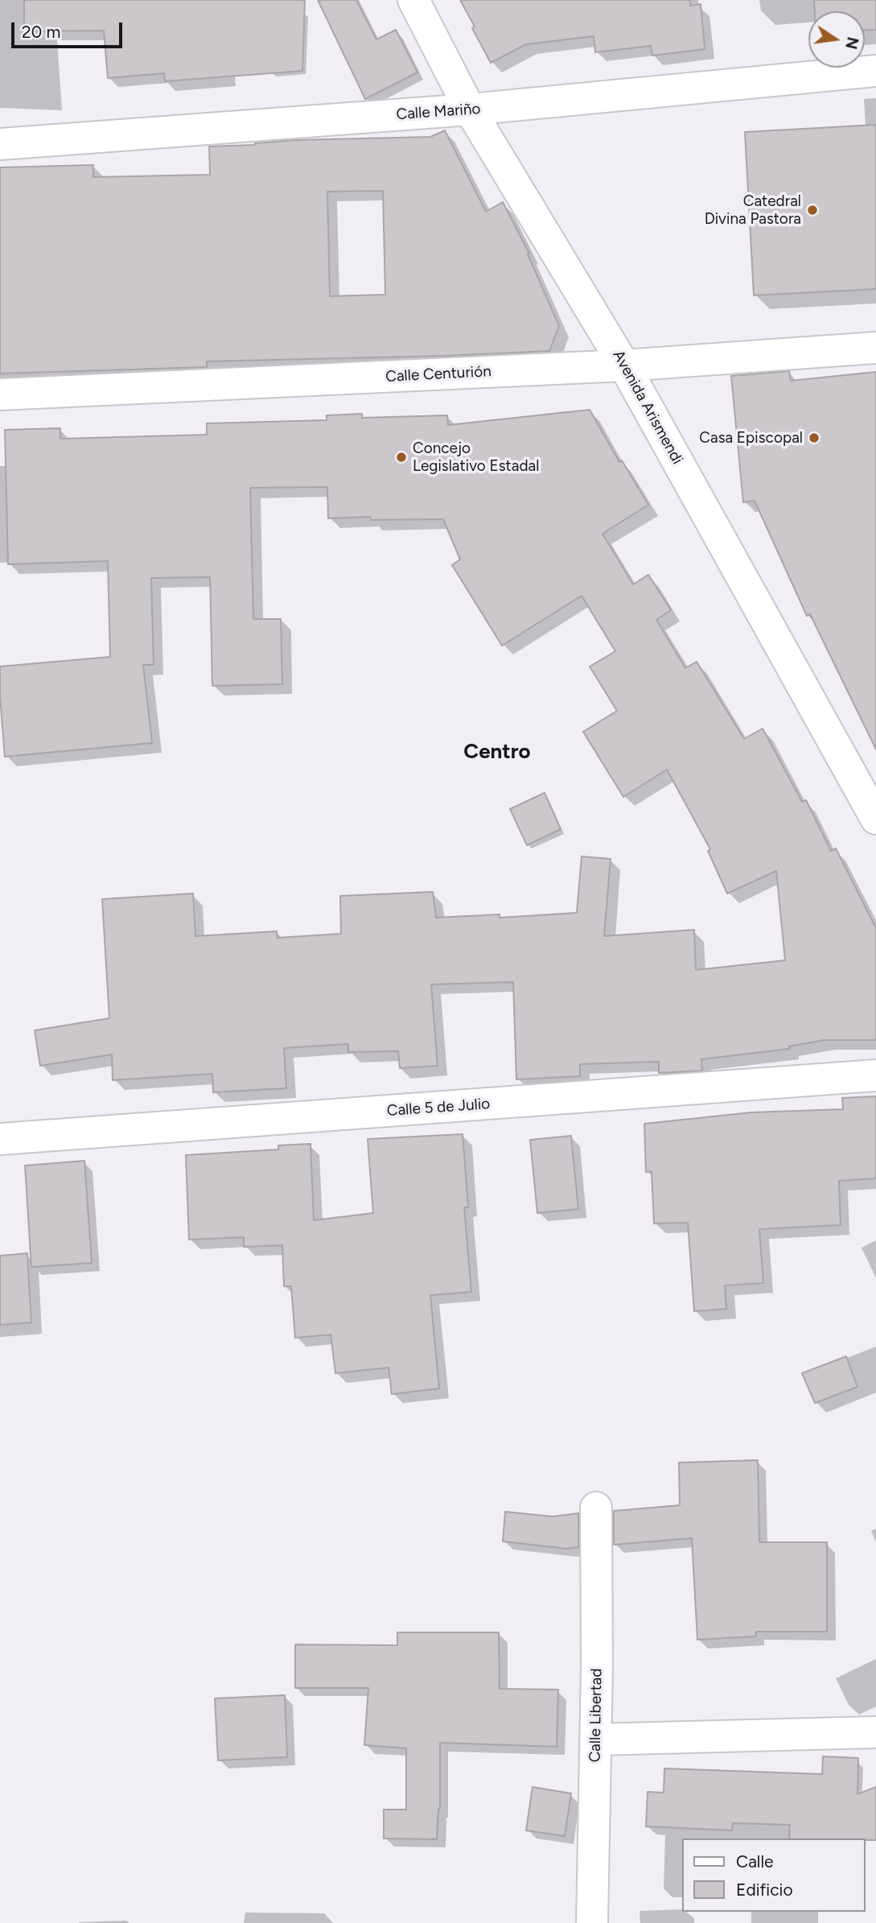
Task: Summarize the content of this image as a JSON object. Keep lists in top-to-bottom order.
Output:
{
  "streets": {
    "street": [
      "Calle Mariño",
      "Calle Centurión",
      "Avenida Arismendi",
      "Calle 5 de Julio",
      "Calle Libertad"
    ]
  },
  "crossings": [
    ["Calle Mariño", "Avenida Arismendi"],
    ["Calle Centurión", "Avenida Arismendi"]
  ],
  "districts": ["Centro"],
  "places": ["Catedral Divina Pastora", "Casa Episcopal", "Concejo Legislativo Estadal"],
  "legend": ["Calle", "Edificio"],
  "scale_bar": "20 m",
  "north": "right"
}
